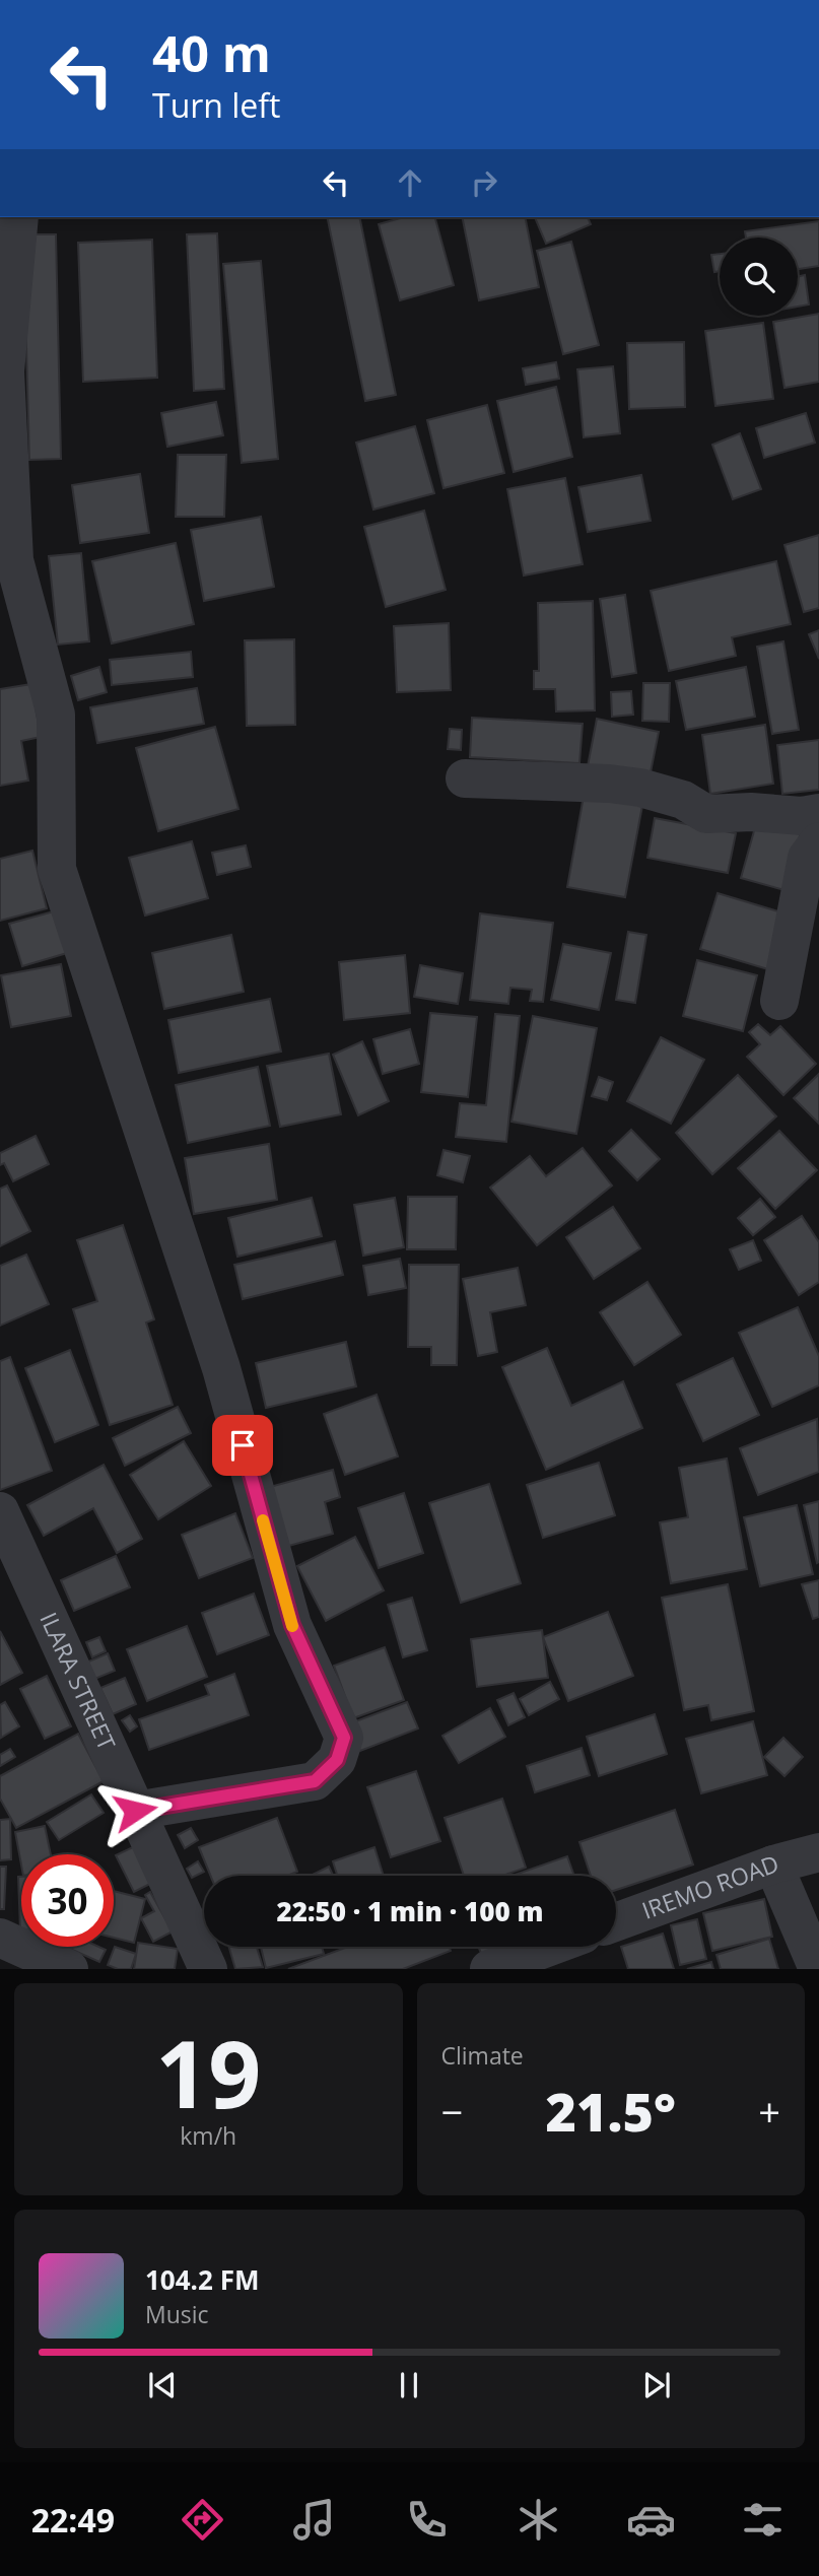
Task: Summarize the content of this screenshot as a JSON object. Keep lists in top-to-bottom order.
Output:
{
  "streets": {
    "street": ["ILARA STREET", "IREMO ROAD"]
  },
  "page": {
    "turn": ["40 m", "Turn left"],
    "limit": "30",
    "trip": "22:50 · 1 min · 100 m",
    "tile": [
      ["19", "km/h"],
      "Climate"
    ],
    "heat": ["−", "21.5°", "+"],
    "song": ["104.2 FM", "Music"],
    "tabs": "22:49"
  }
}
